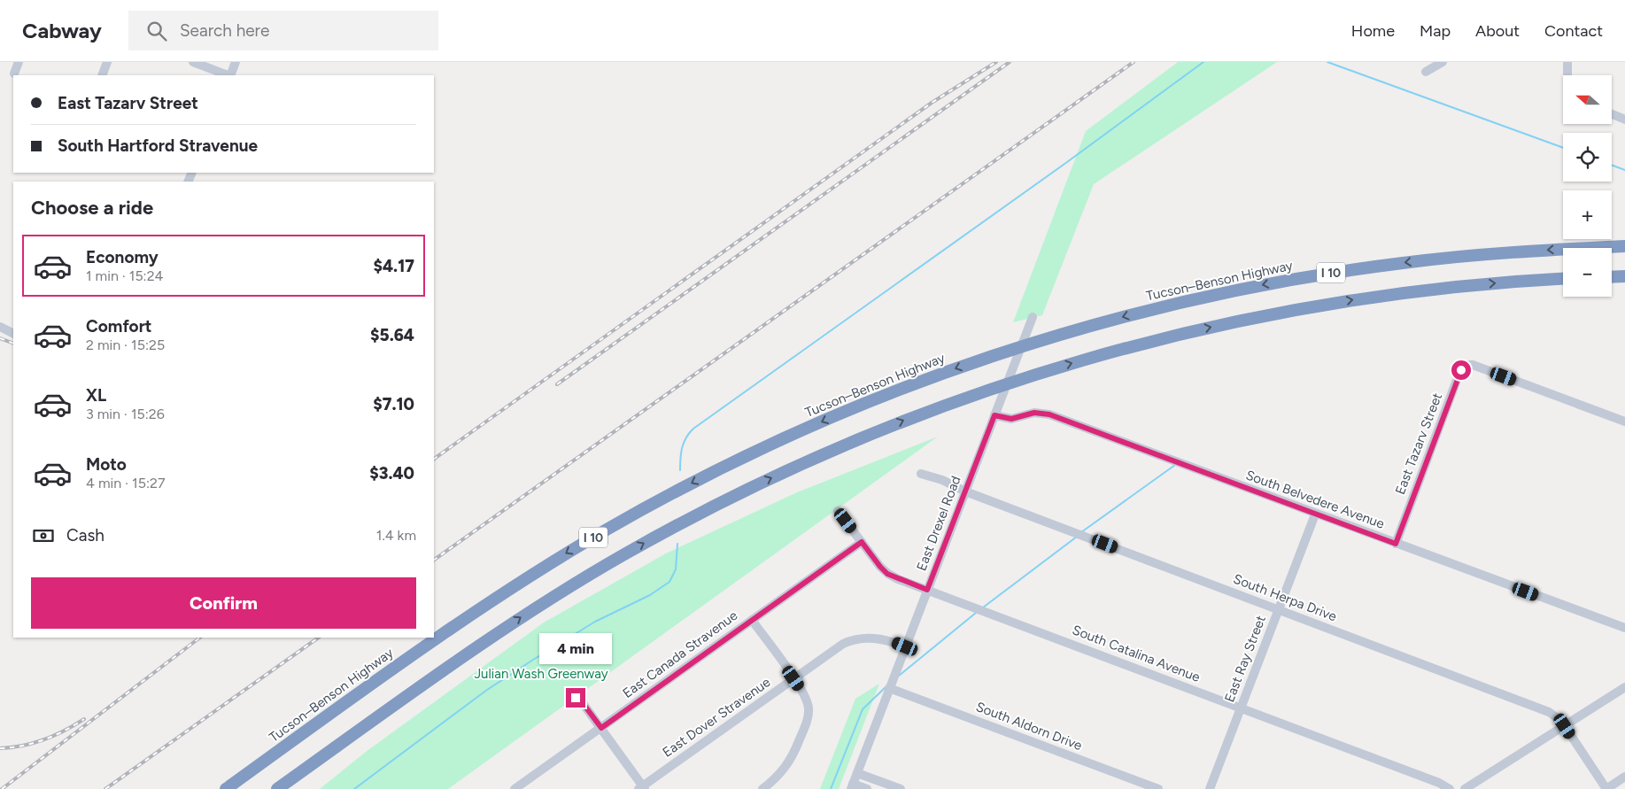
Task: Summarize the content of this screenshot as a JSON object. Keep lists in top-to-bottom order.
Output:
{
  "streets": {
    "highway": ["I 10", "Tucson–Benson Highway"],
    "street": [
      "East Tazarv Street",
      "South Belvedere Avenue",
      "East Drexel Road",
      "South Herpa Drive",
      "South Catalina Avenue",
      "East Canada Stravenue",
      "East Ray Street",
      "East Dover Stravenue",
      "South Aldorn Drive"
    ]
  },
  "crossings": [
    ["East Tazarv Street", "South Belvedere Avenue"],
    ["South Belvedere Avenue", "East Drexel Road"],
    ["South Belvedere Avenue", "East Ray Street"],
    ["East Drexel Road", "South Herpa Drive"],
    ["East Drexel Road", "South Catalina Avenue"],
    ["East Drexel Road", "East Dover Stravenue"],
    ["East Drexel Road", "South Aldorn Drive"],
    ["South Herpa Drive", "East Ray Street"],
    ["South Catalina Avenue", "East Canada Stravenue"],
    ["South Catalina Avenue", "East Ray Street"]
  ],
  "parks": ["Julian Wash Greenway"],
  "north": "left",
  "page": {
    "header": "Cabway",
    "search": "Search here",
    "nav": [
      "Home",
      "Map",
      "About",
      "Contact"
    ],
    "map_buttons": ["+", "−"],
    "banner": ["East Tazarv Street", "South Hartford Stravenue"],
    "heading": "Choose a ride",
    "list": [
      {
        "name": "Economy",
        "note": "1 min · 15:24",
        "value": "$4.17"
      },
      {
        "name": "Comfort",
        "note": "2 min · 15:25",
        "value": "$5.64"
      },
      {
        "name": "XL",
        "note": "3 min · 15:26",
        "value": "$7.10"
      },
      {
        "name": "Moto",
        "note": "4 min · 15:27",
        "value": "$3.40"
      }
    ],
    "pay": ["Cash", "1.4 km"],
    "buttons": "Confirm",
    "bubble": "4 min"
  }
}
